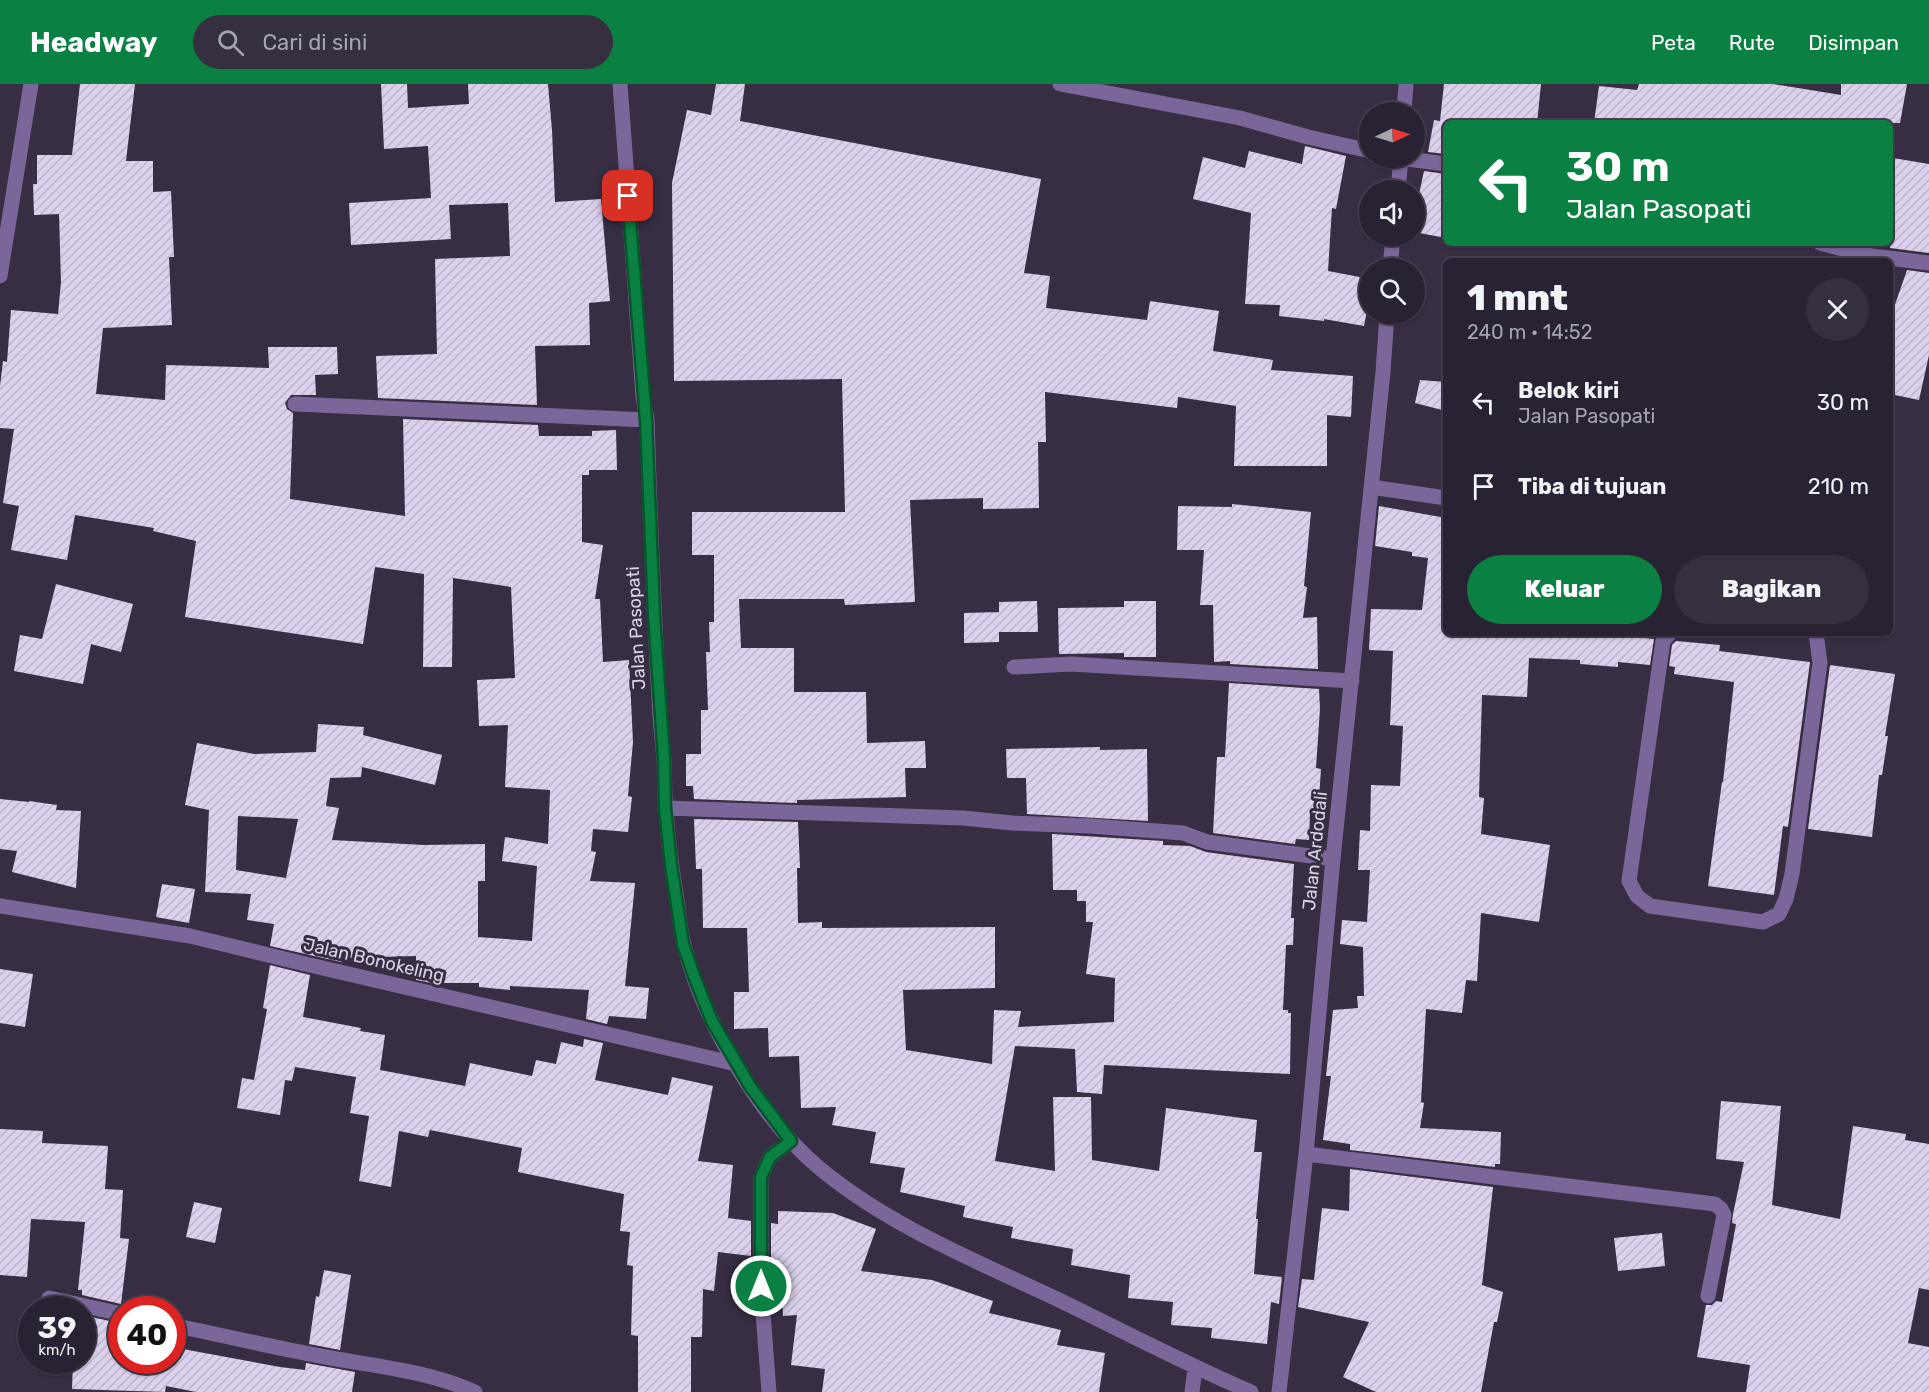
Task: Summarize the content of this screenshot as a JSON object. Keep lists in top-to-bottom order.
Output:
{
  "streets": {
    "street": ["Jalan Pasopati", "Jalan Ardodali", "Jalan Bonokeling"]
  },
  "crossings": [
    ["Jalan Pasopati", "Jalan Bonokeling"]
  ],
  "north": "right",
  "page": {
    "header": "Headway",
    "search": "Cari di sini",
    "nav": ["Peta", "Rute", "Disimpan"],
    "turn": ["30 m", "Jalan Pasopati"],
    "heading": ["1 mnt", "240 m · 14:52"],
    "list": [
      {
        "name": "Belok kiri",
        "note": "Jalan Pasopati",
        "value": "30 m"
      },
      {
        "name": "Tiba di tujuan",
        "value": "210 m"
      }
    ],
    "buttons": ["Keluar", "Bagikan"],
    "speed": "39 km/h",
    "limit": "40"
  }
}
